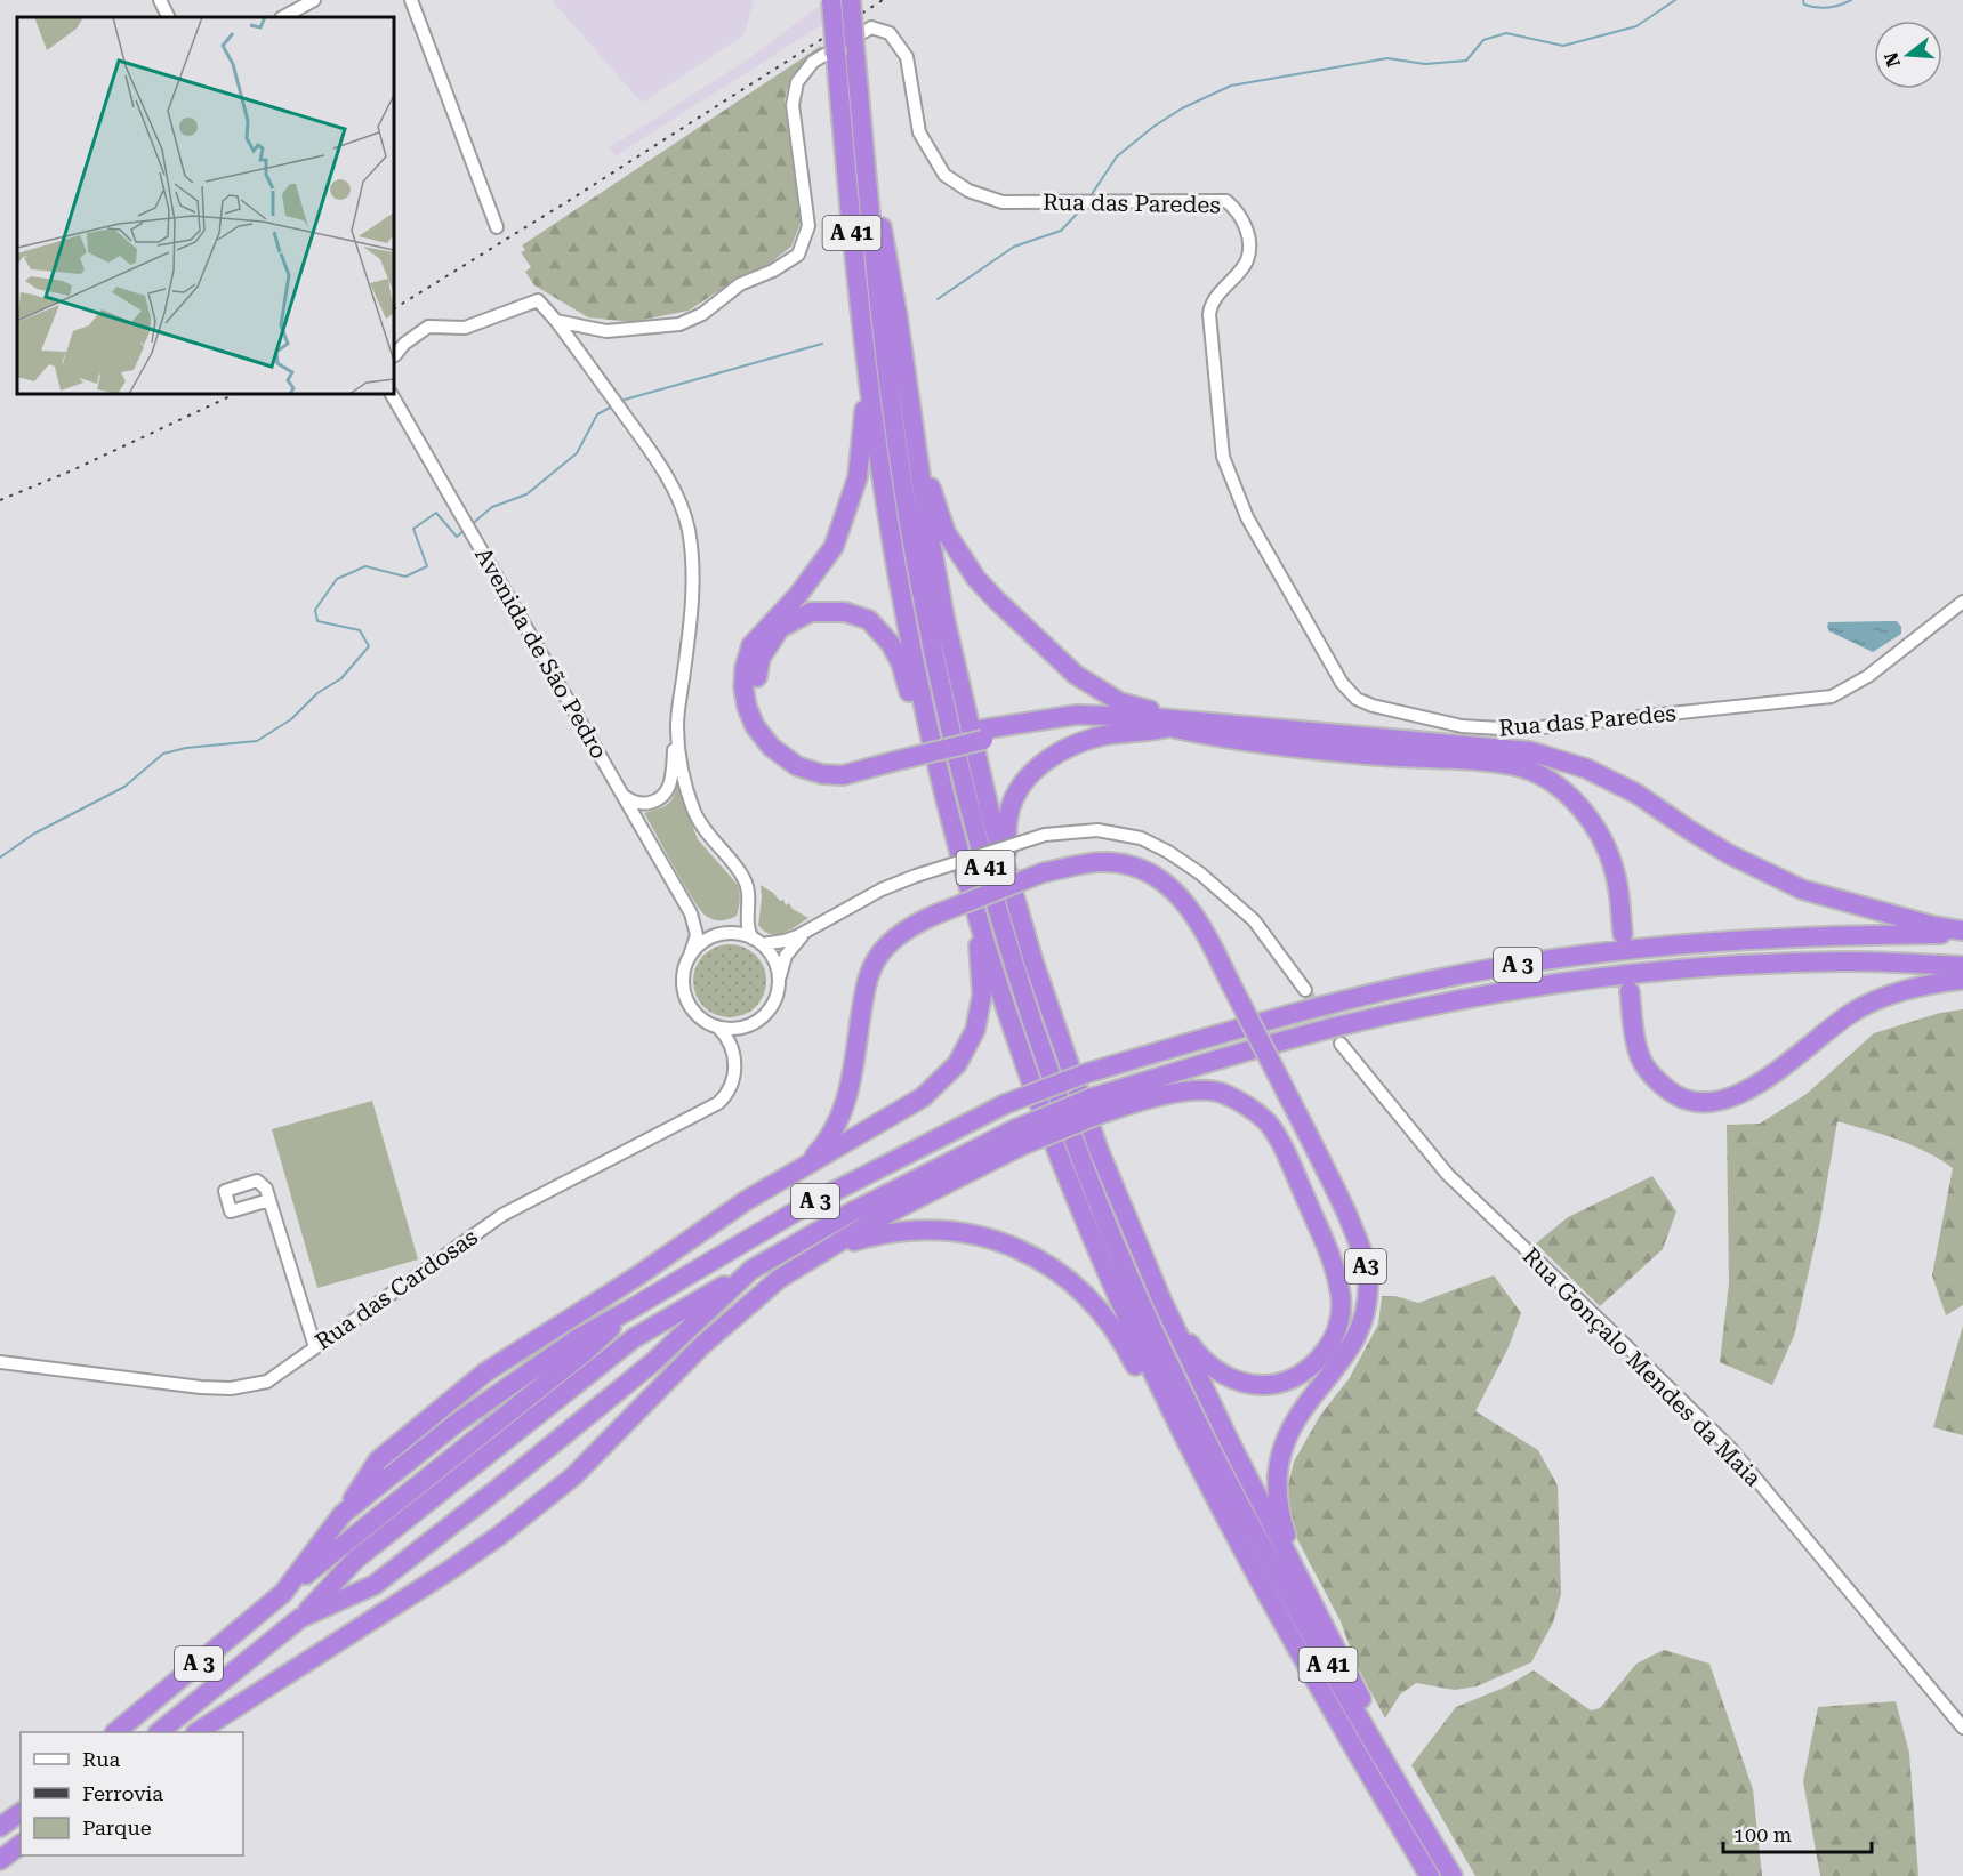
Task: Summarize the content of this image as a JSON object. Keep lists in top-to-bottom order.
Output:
{
  "streets": {
    "highway": ["A 41", "A 3", "A3"],
    "street": [
      "Rua das Paredes",
      "Avenida de São Pedro",
      "Rua das Cardosas",
      "Rua Gonçalo Mendes da Maia"
    ]
  },
  "crossings": [
    ["Avenida de São Pedro", "Rua das Cardosas"]
  ],
  "legend": ["Rua", "Ferrovia", "Parque"],
  "scale_bar": "100 m",
  "north": "left"
}
